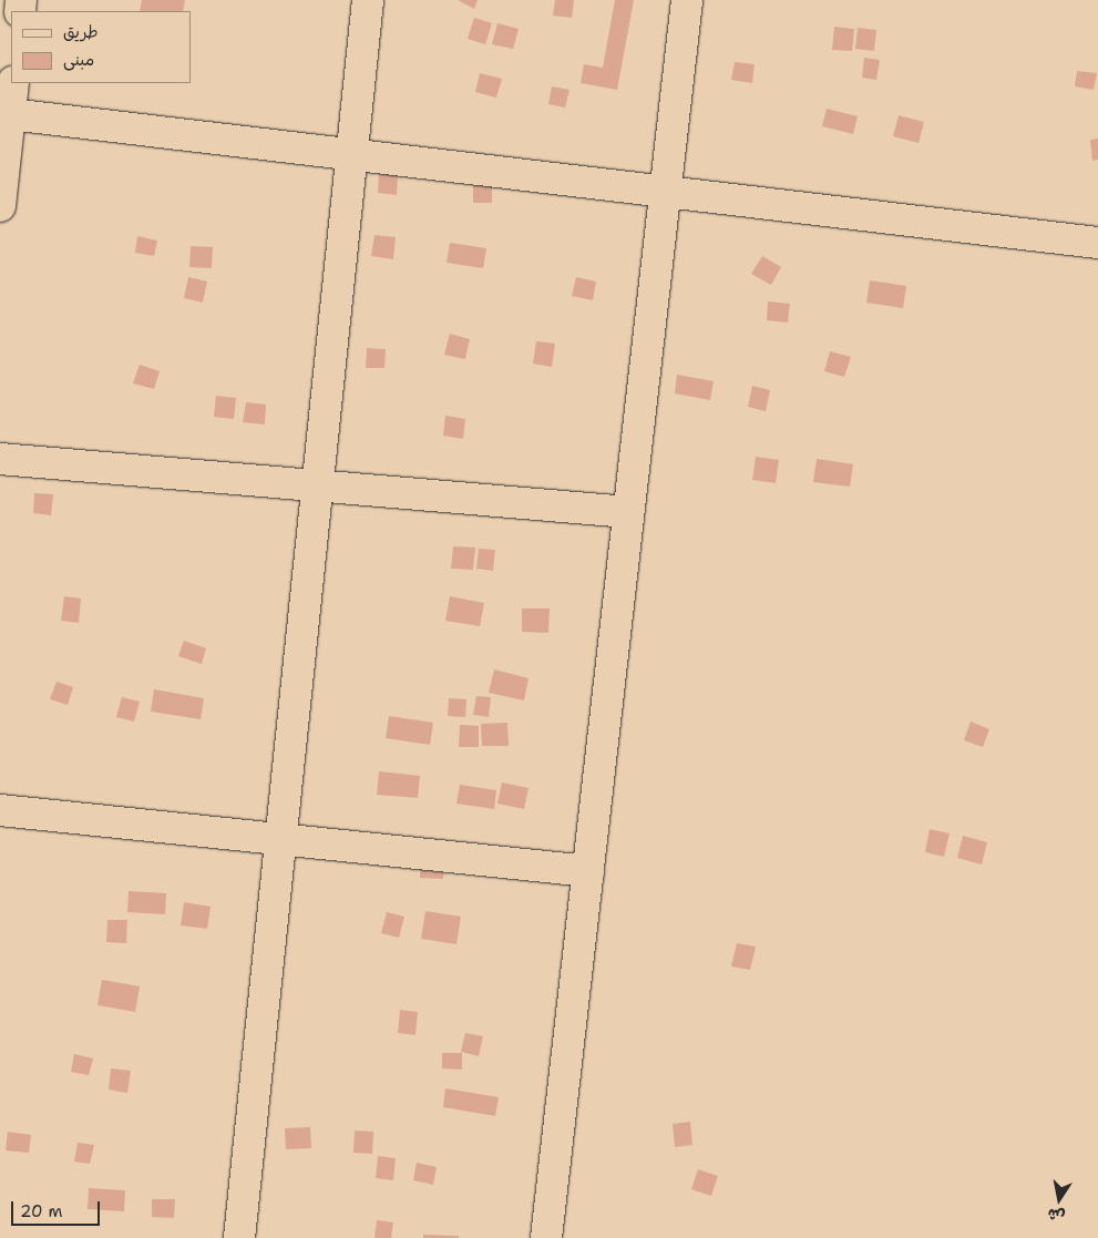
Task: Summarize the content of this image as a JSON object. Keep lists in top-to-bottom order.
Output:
{
  "legend": ["طريق", "مبنى"],
  "scale_bar": "20 m",
  "north": "bottom"
}
